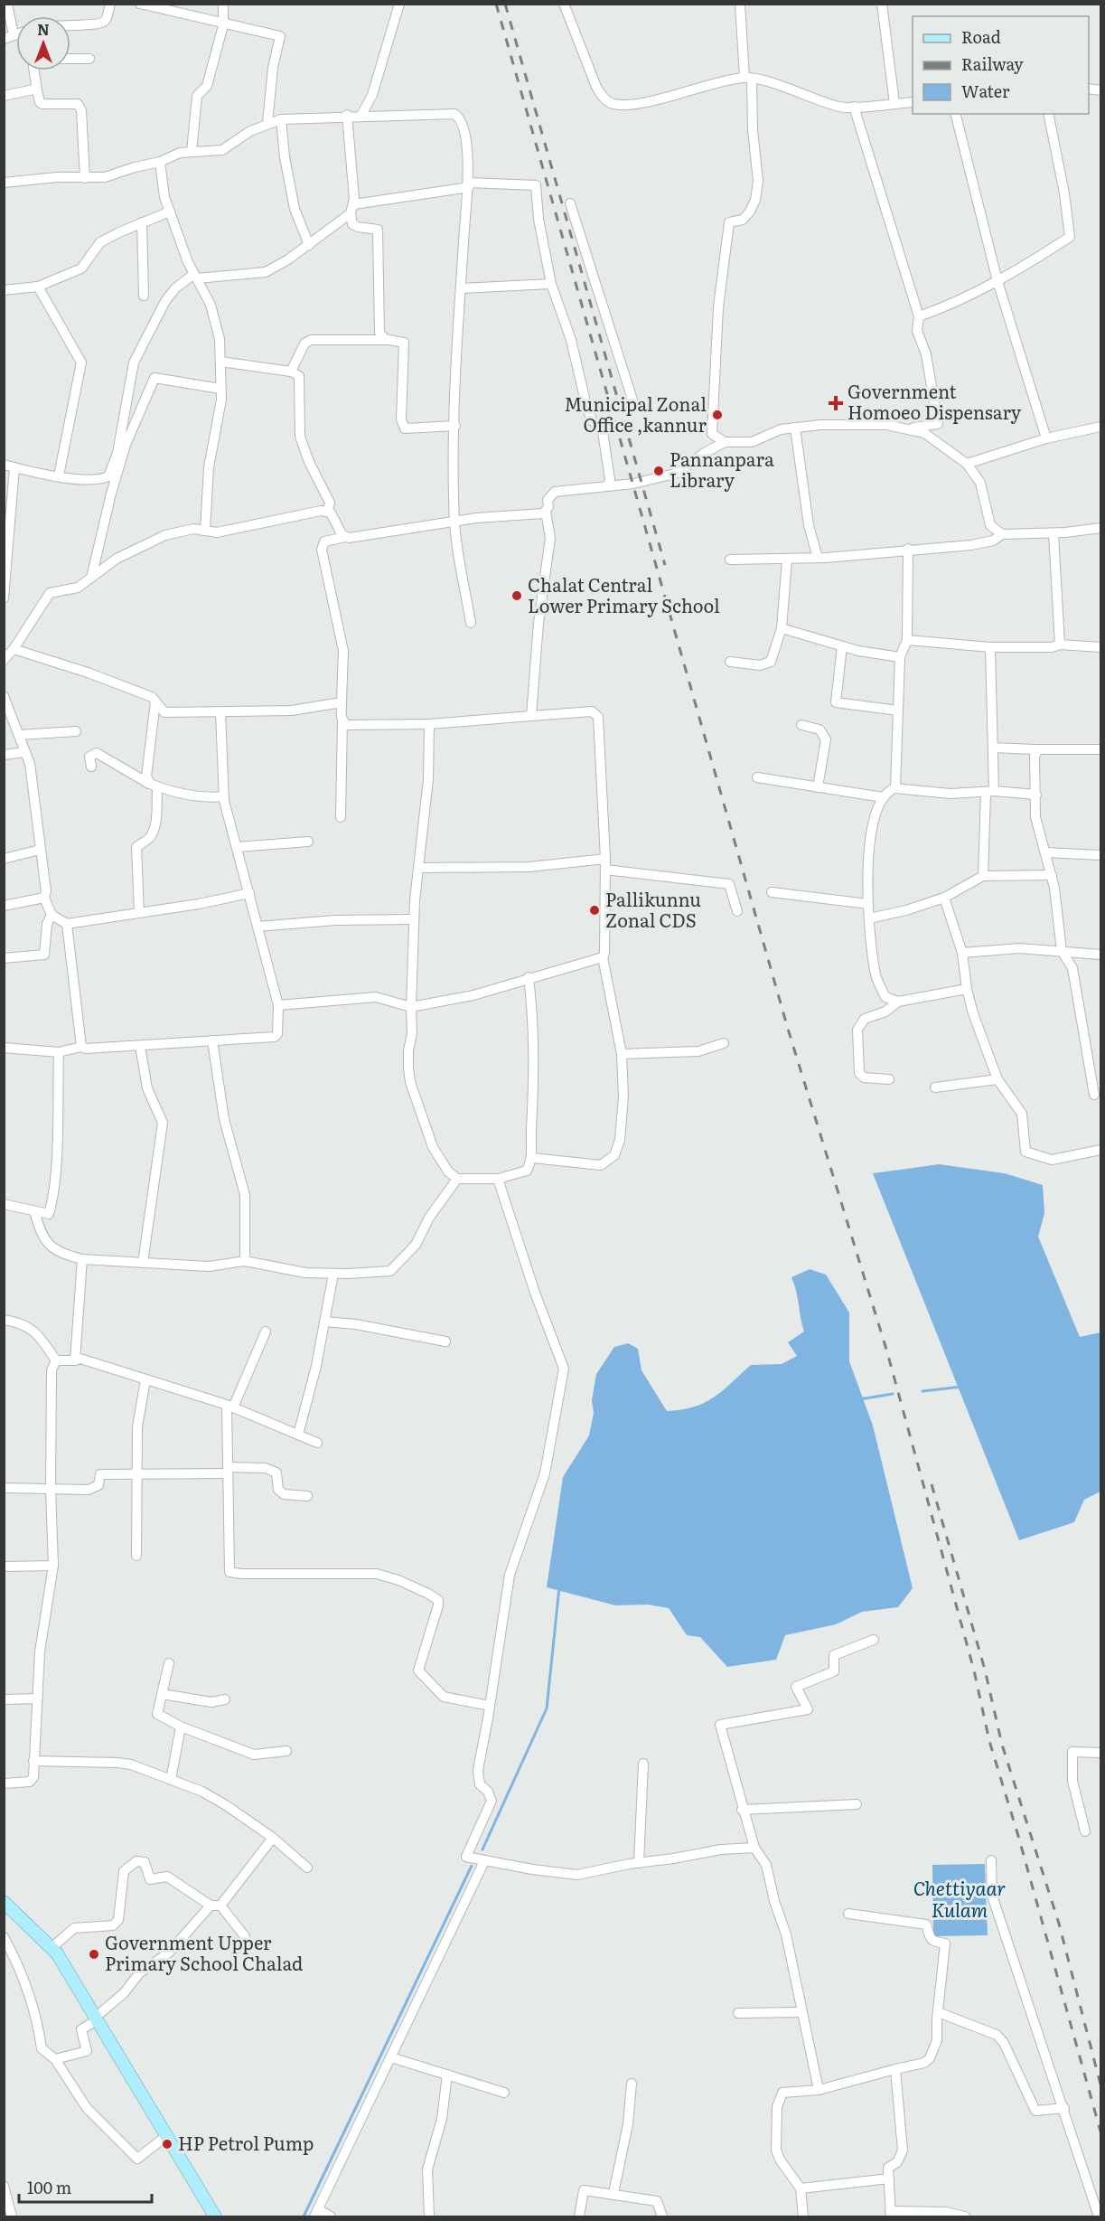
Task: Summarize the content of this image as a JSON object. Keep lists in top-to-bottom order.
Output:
{
  "water": ["Chettiyaar Kulam"],
  "places": {
    "health": ["Government Homoeo Dispensary"],
    "other": [
      "Municipal Zonal Office ,kannur",
      "Pannanpara Library",
      "Chalat Central Lower Primary School",
      "Pallikunnu Zonal CDS",
      "Government Upper Primary School Chalad",
      "HP Petrol Pump"
    ]
  },
  "legend": ["Road", "Railway", "Water"],
  "scale_bar": "100 m",
  "north": "top"
}
